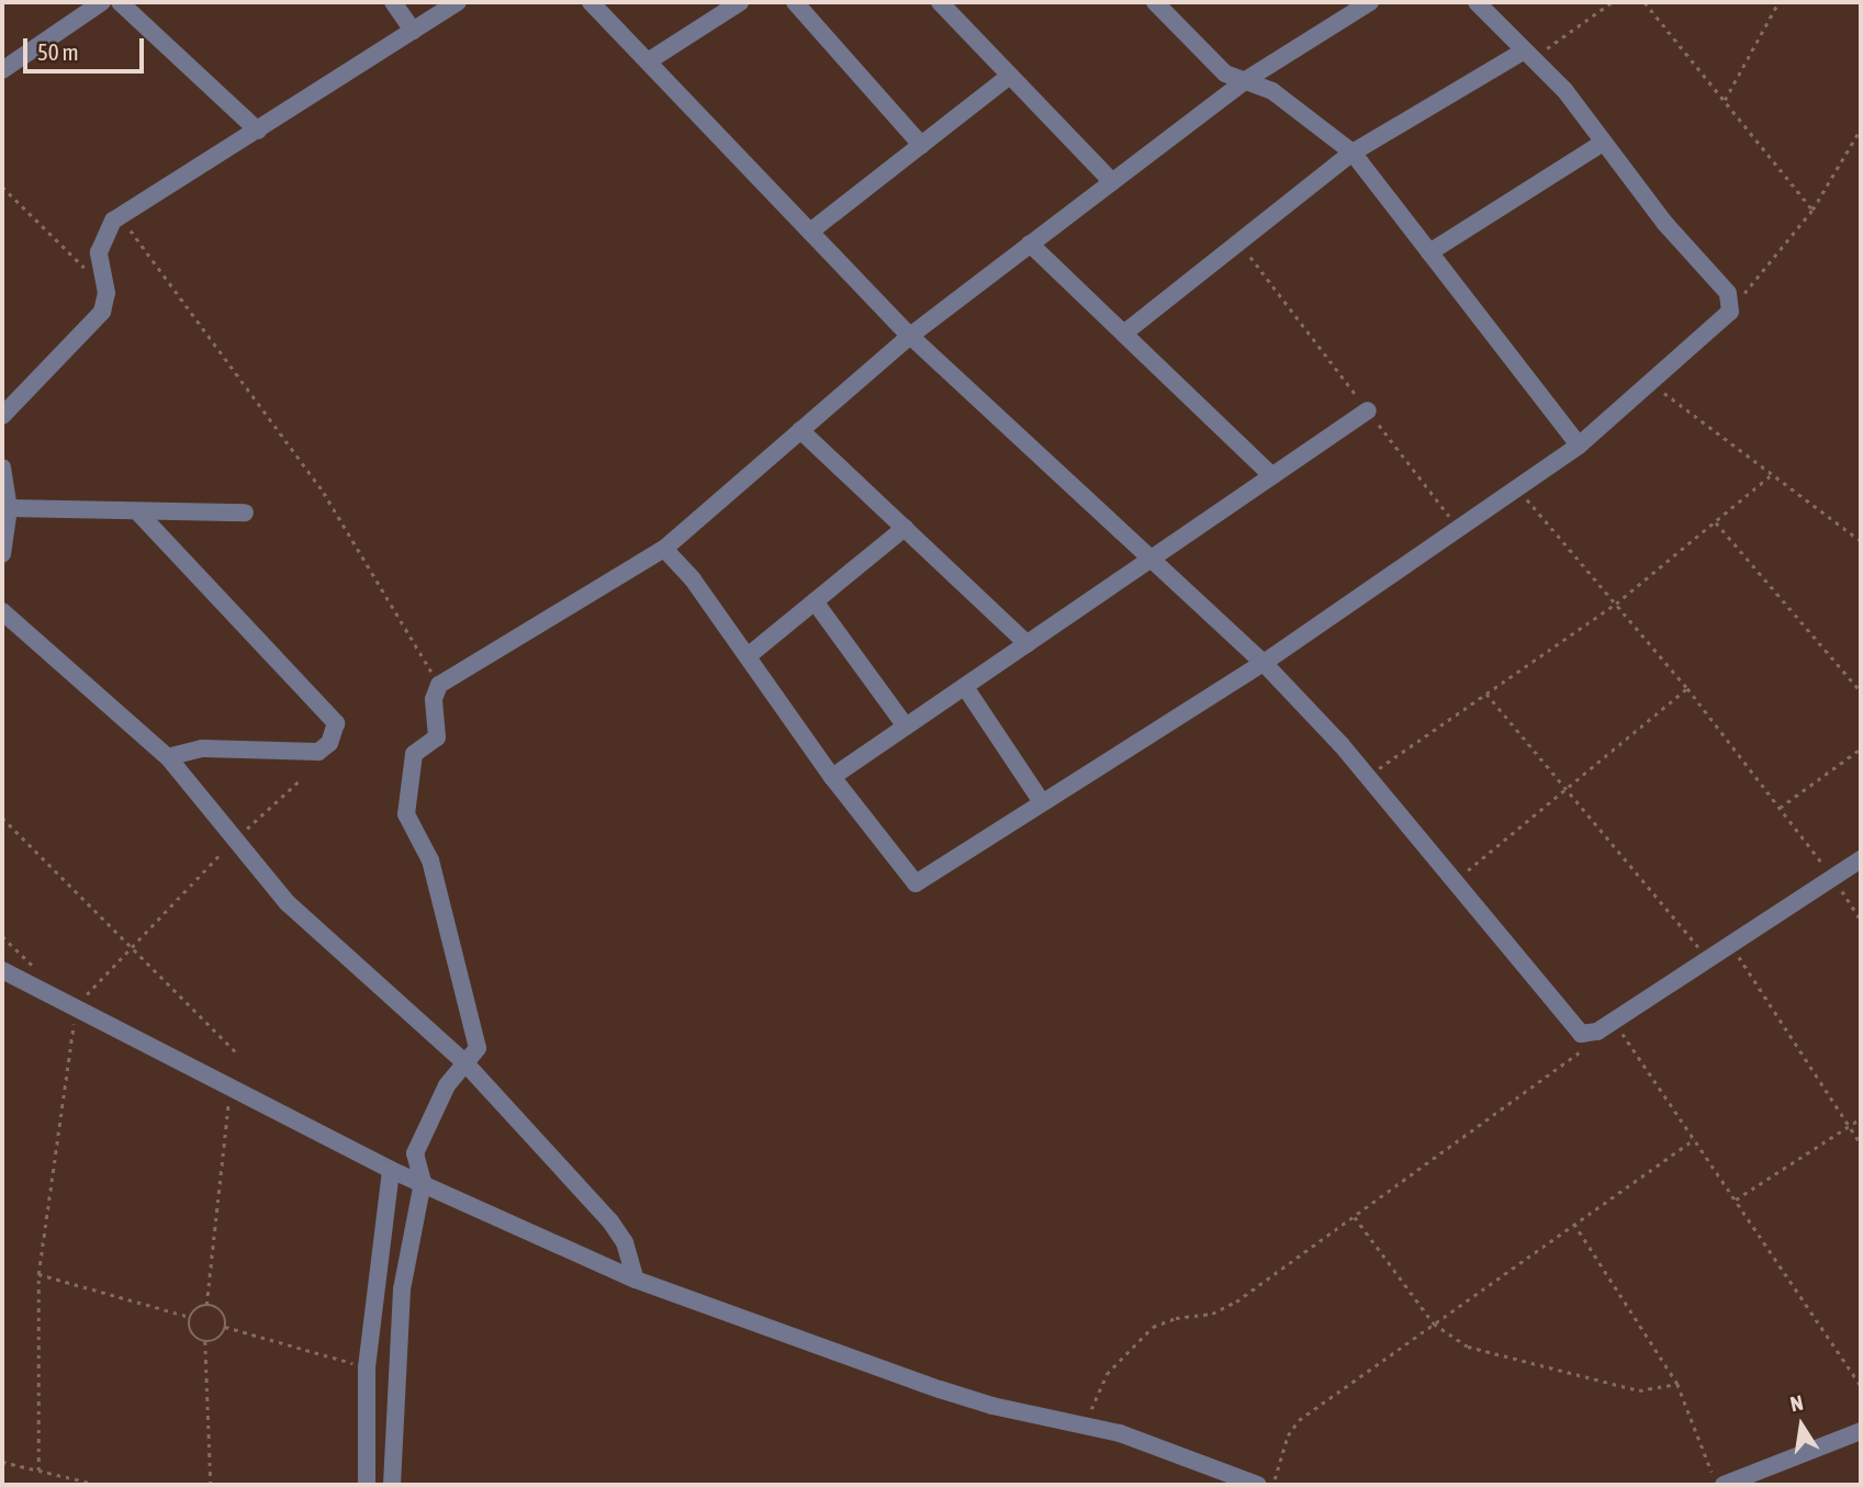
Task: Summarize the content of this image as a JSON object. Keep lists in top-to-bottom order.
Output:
{
  "scale_bar": "50 m",
  "north": "top"
}
